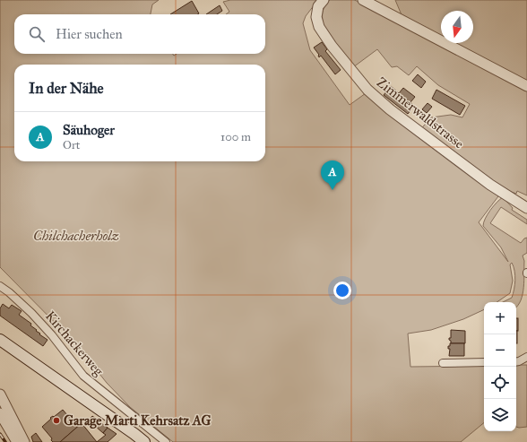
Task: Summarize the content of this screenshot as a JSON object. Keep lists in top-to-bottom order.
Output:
{
  "streets": {
    "street": ["Zimmerwaldstrasse", "Kirchackerweg"]
  },
  "parks": ["Chilchacherholz"],
  "places": ["Garage Marti Kehrsatz AG"],
  "north": "bottom",
  "page": {
    "search": "Hier suchen",
    "heading": "In der Nähe",
    "list": [
      {
        "mark": "A",
        "name": "Säuhoger",
        "note": "Ort",
        "value": "100 m"
      }
    ],
    "pins": "A",
    "map_buttons": ["+", "−"]
  }
}
